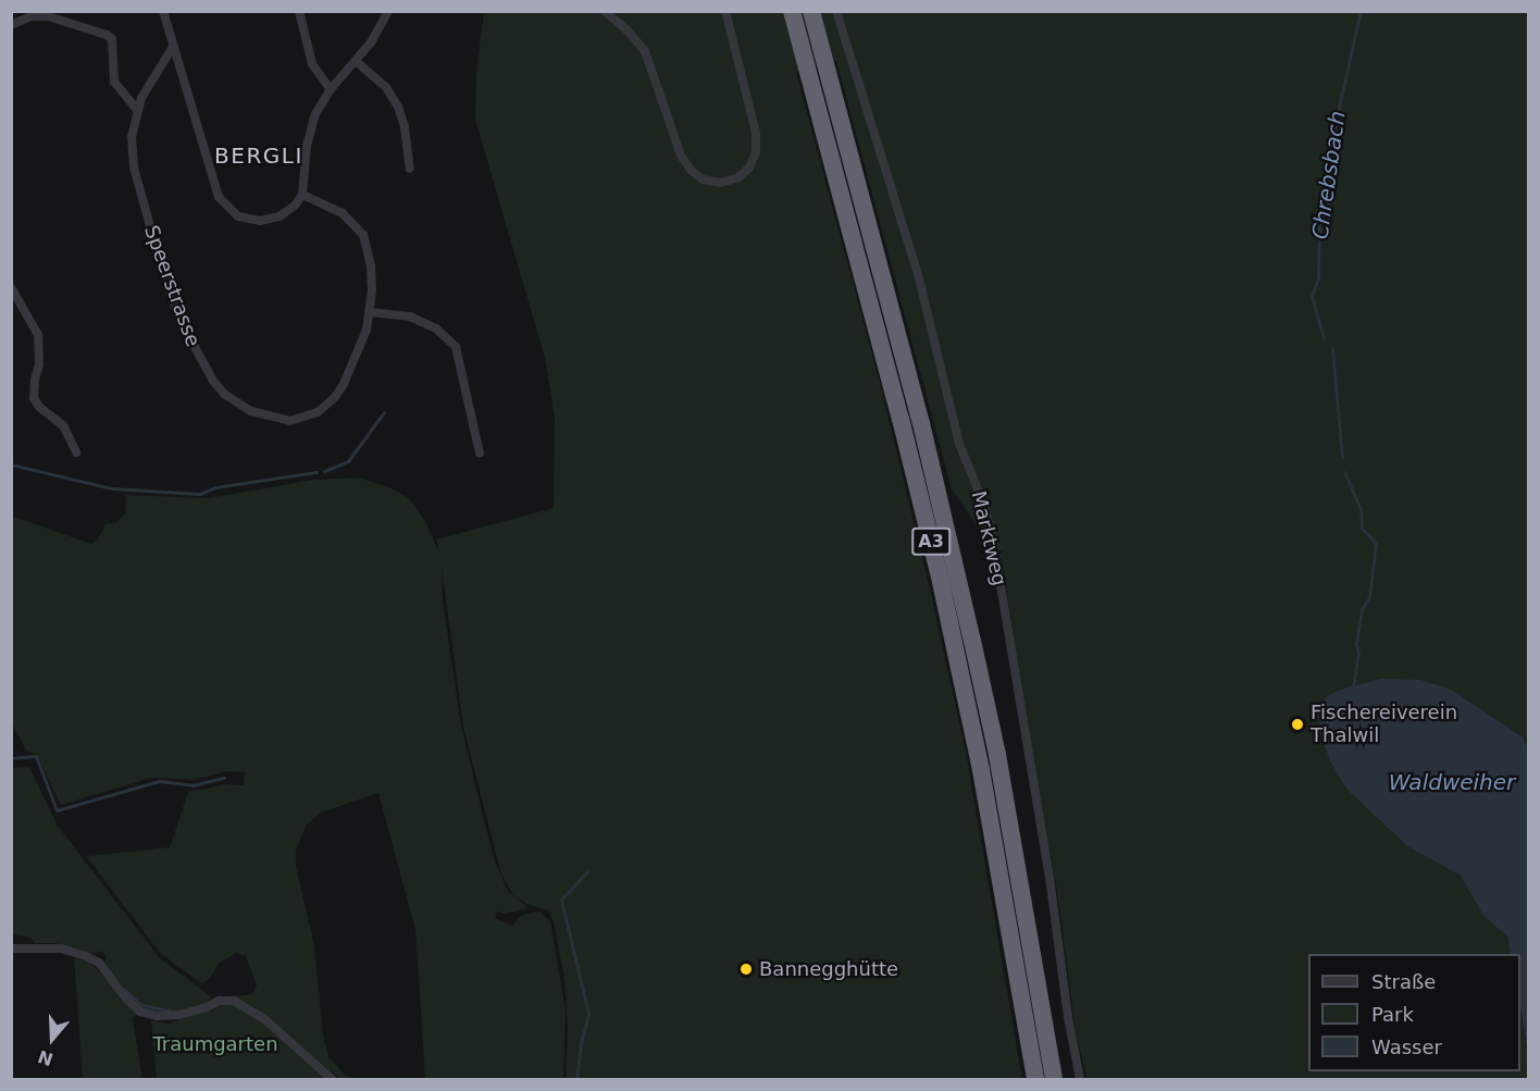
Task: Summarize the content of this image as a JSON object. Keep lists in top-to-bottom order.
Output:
{
  "streets": {
    "highway": ["A3"],
    "street": ["Speerstrasse", "Marktweg"]
  },
  "districts": ["BERGLI"],
  "water": ["Chrebsbach", "Waldweiher"],
  "parks": ["Traumgarten"],
  "places": ["Fischereiverein Thalwil", "Bannegghütte"],
  "legend": ["Straße", "Park", "Wasser"],
  "north": "bottom"
}
